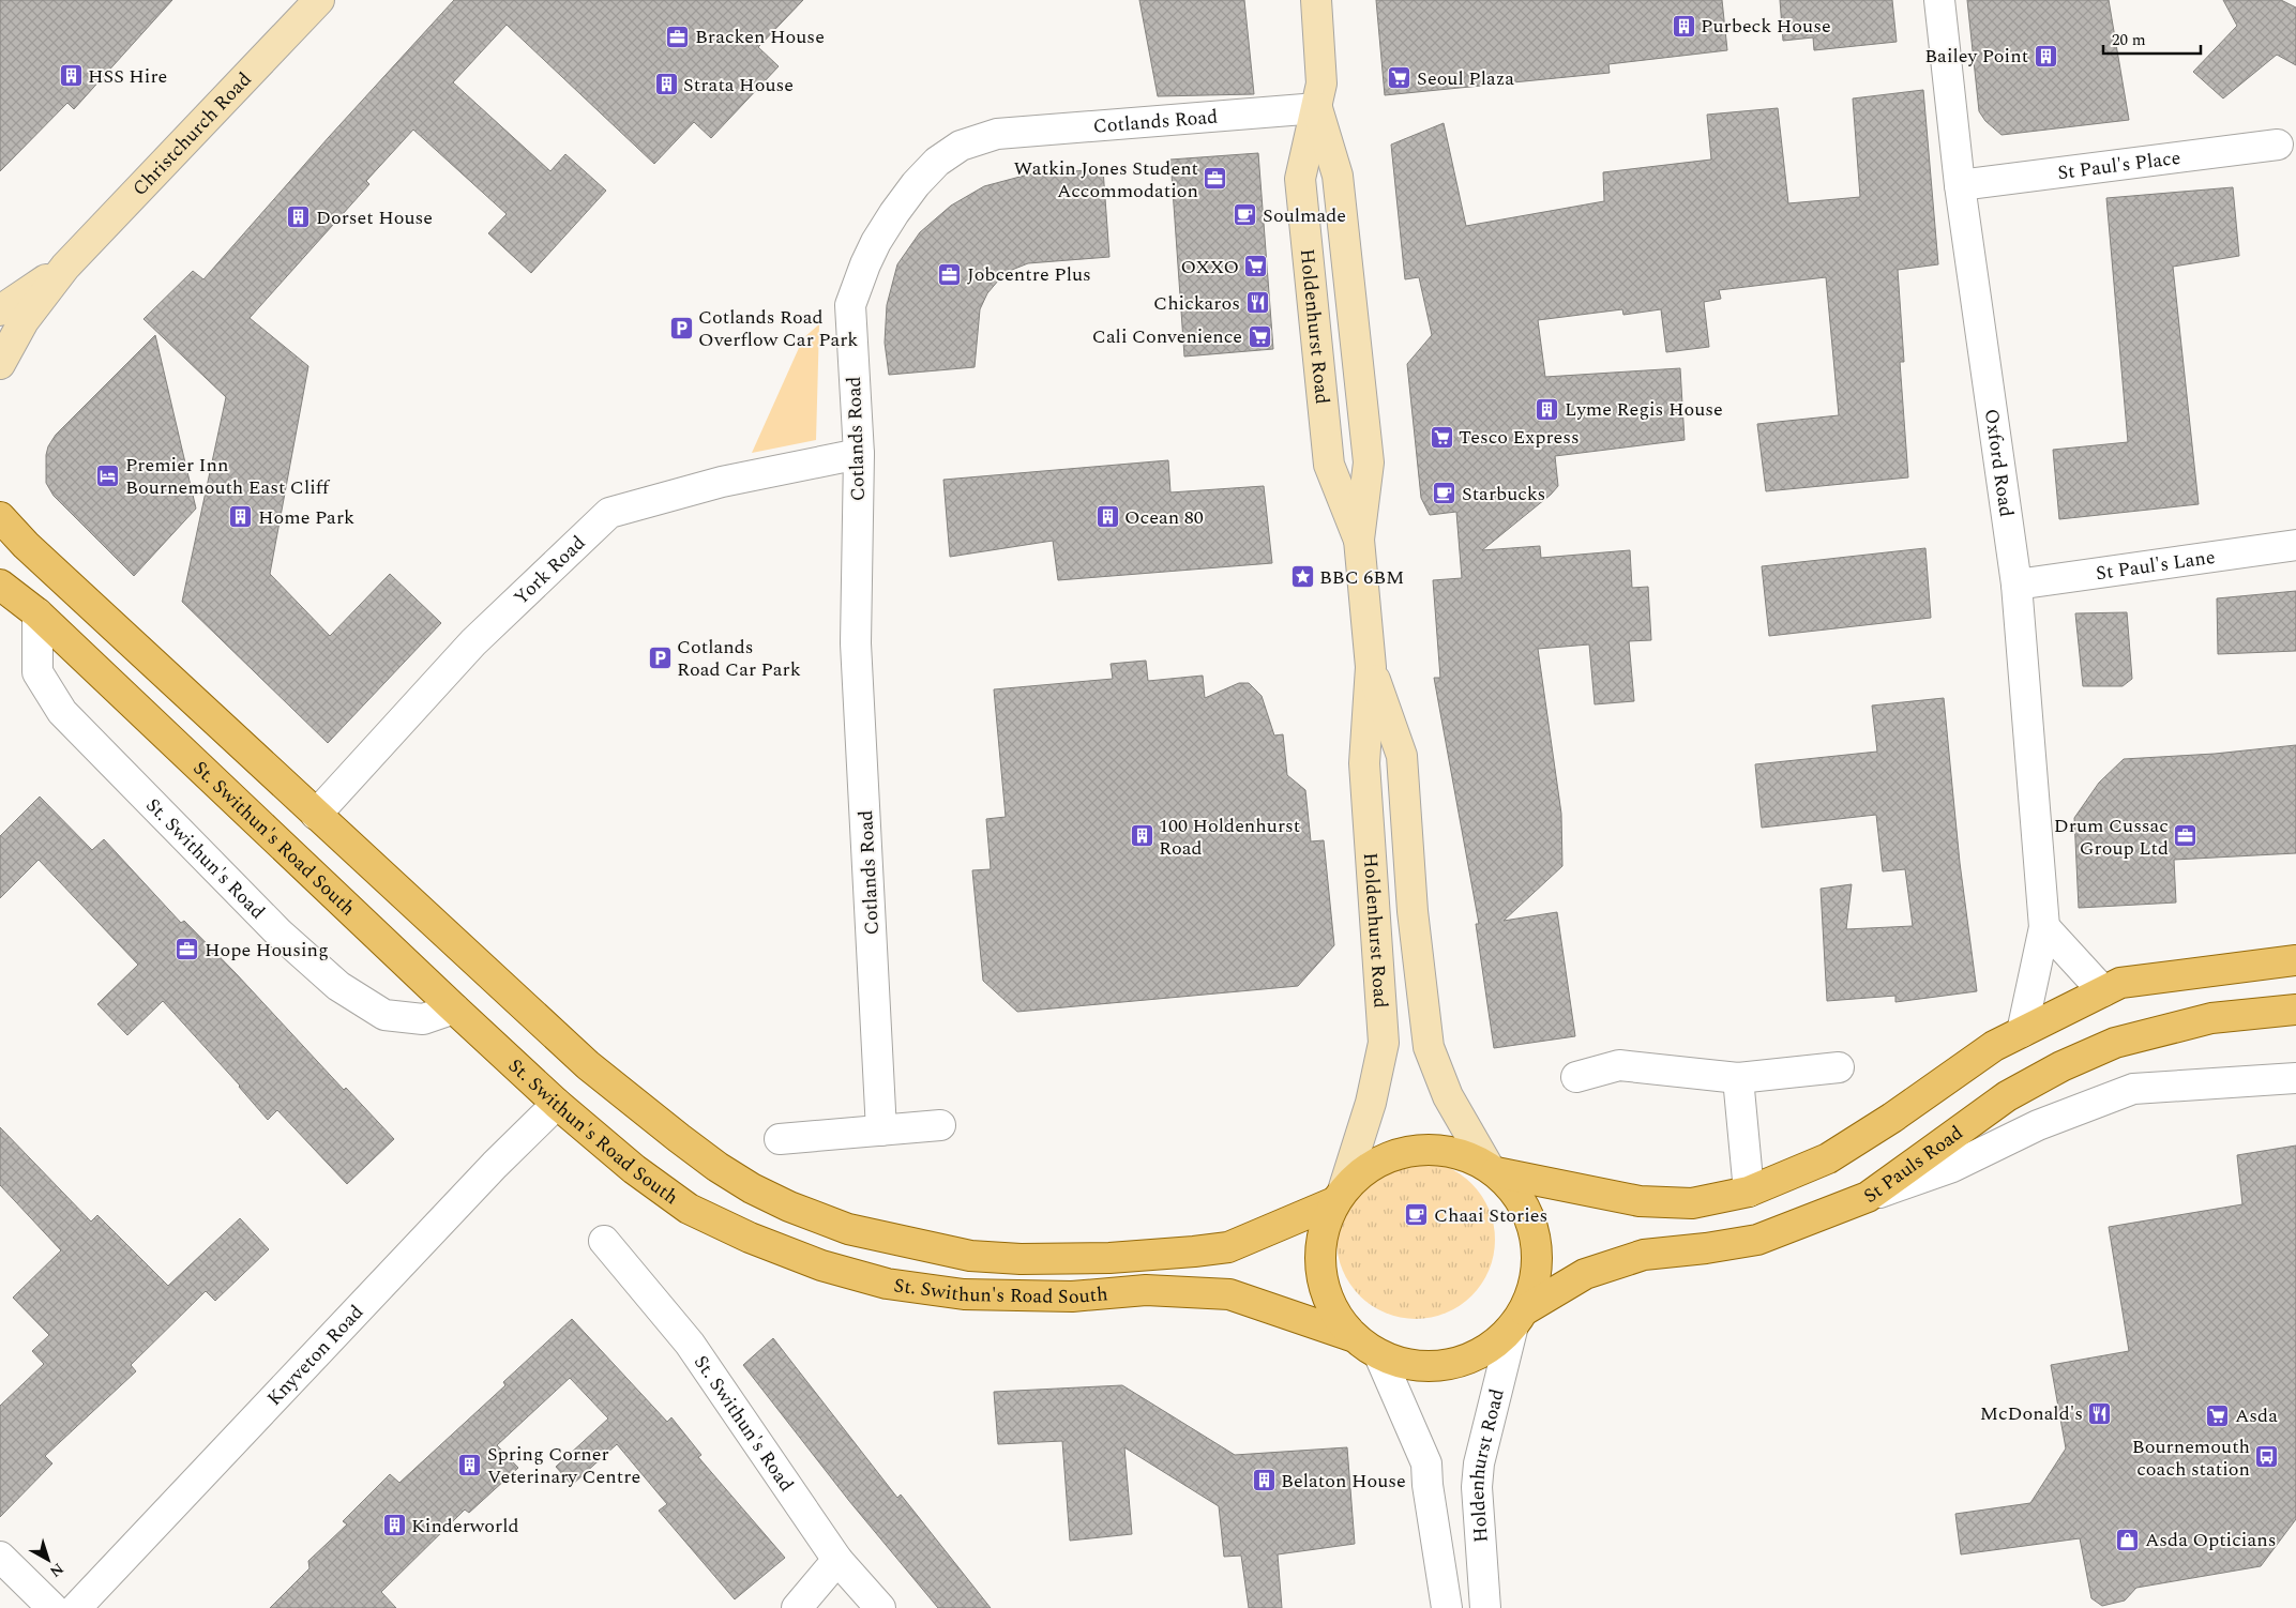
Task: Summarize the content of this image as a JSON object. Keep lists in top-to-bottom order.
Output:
{
  "streets": {
    "main road": [
      "Christchurch Road",
      "Holdenhurst Road",
      "St. Swithun's Road South",
      "St Pauls Road"
    ],
    "street": [
      "Cotlands Road",
      "St Paul's Place",
      "Oxford Road",
      "St Paul's Lane",
      "York Road",
      "St. Swithun's Road",
      "Knyveton Road"
    ]
  },
  "crossings": [
    ["Cotlands Road", "Holdenhurst Road"],
    ["Cotlands Road", "York Road"],
    ["St Paul's Place", "Oxford Road"],
    ["Holdenhurst Road", "St. Swithun's Road South"],
    ["Holdenhurst Road", "St Pauls Road"],
    ["Oxford Road", "St Paul's Lane"],
    ["York Road", "St. Swithun's Road South"],
    ["St. Swithun's Road South", "St. Swithun's Road"],
    ["St. Swithun's Road South", "Knyveton Road"]
  ],
  "places": {
    "building": [
      "Purbeck House",
      "Bailey Point",
      "HSS Hire",
      "Strata House",
      "Dorset House",
      "Lyme Regis House",
      "Home Park",
      "Ocean 80",
      "100 Holdenhurst Road",
      "Spring Corner Veterinary Centre",
      "Belaton House",
      "Kinderworld"
    ],
    "office": [
      "Bracken House",
      "Watkin Jones Student Accommodation",
      "Jobcentre Plus",
      "Drum Cussac Group Ltd",
      "Hope Housing"
    ],
    "supermarket": [
      "Seoul Plaza",
      "OXXO",
      "Cali Convenience",
      "Tesco Express",
      "Asda"
    ],
    "cafe": ["Soulmade", "Starbucks", "Chaai Stories"],
    "restaurant": ["Chickaros", "McDonald's"],
    "parking": ["Cotlands Road Overflow Car Park", "Cotlands Road Car Park"],
    "hotel": ["Premier Inn Bournemouth East Cliff"],
    "place": ["BBC 6BM"],
    "bus stop": ["Bournemouth coach station"],
    "shop": ["Asda Opticians"]
  },
  "scale_bar": "20 m",
  "north": "bottom right"
}
